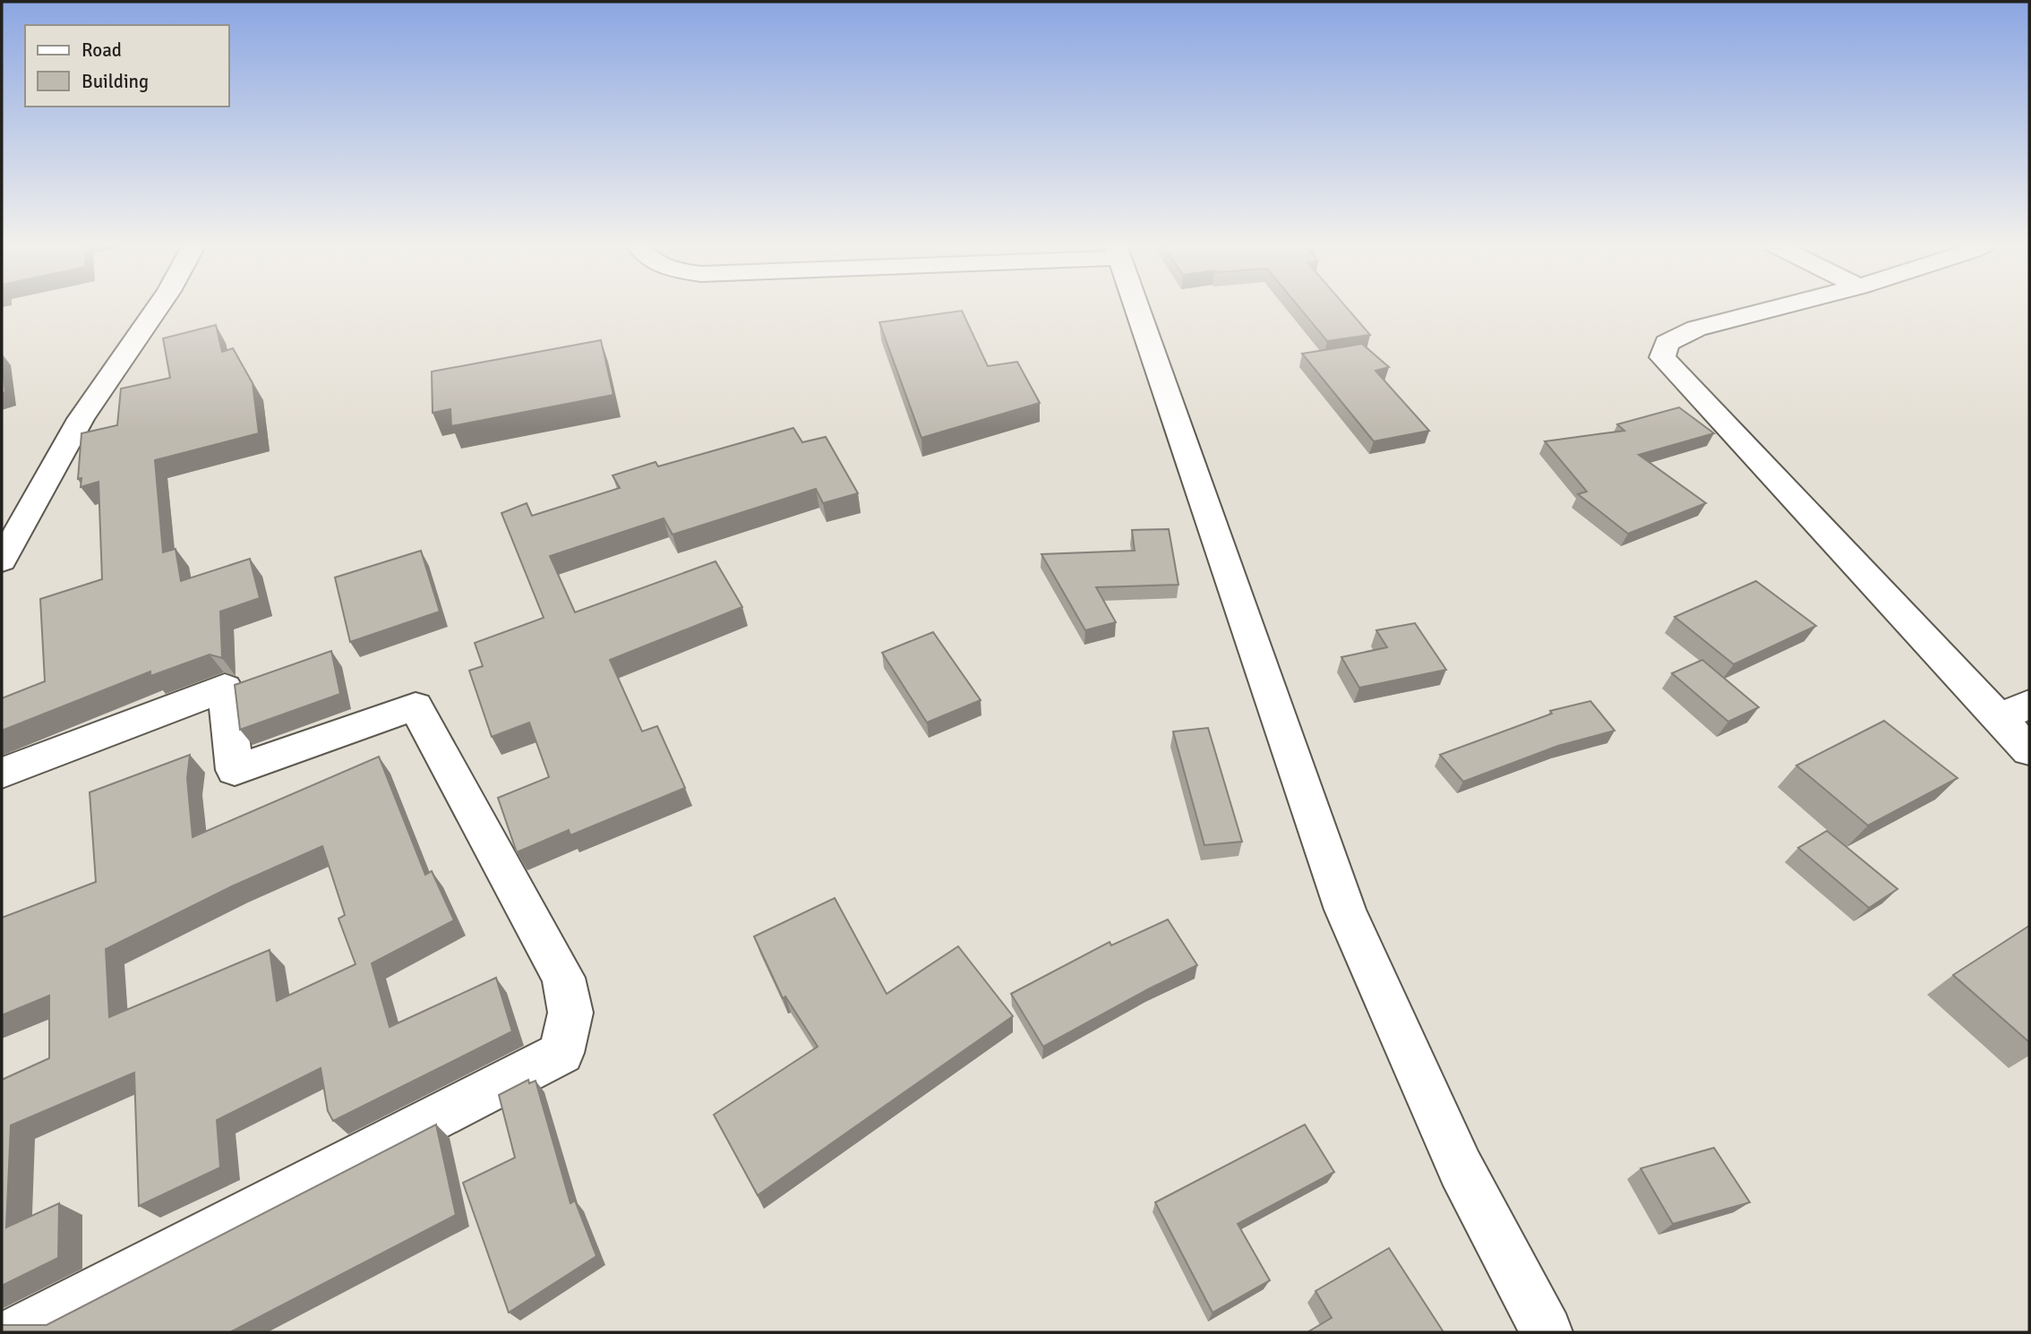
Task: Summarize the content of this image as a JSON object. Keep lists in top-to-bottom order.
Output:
{
  "legend": ["Road", "Building"]
}
